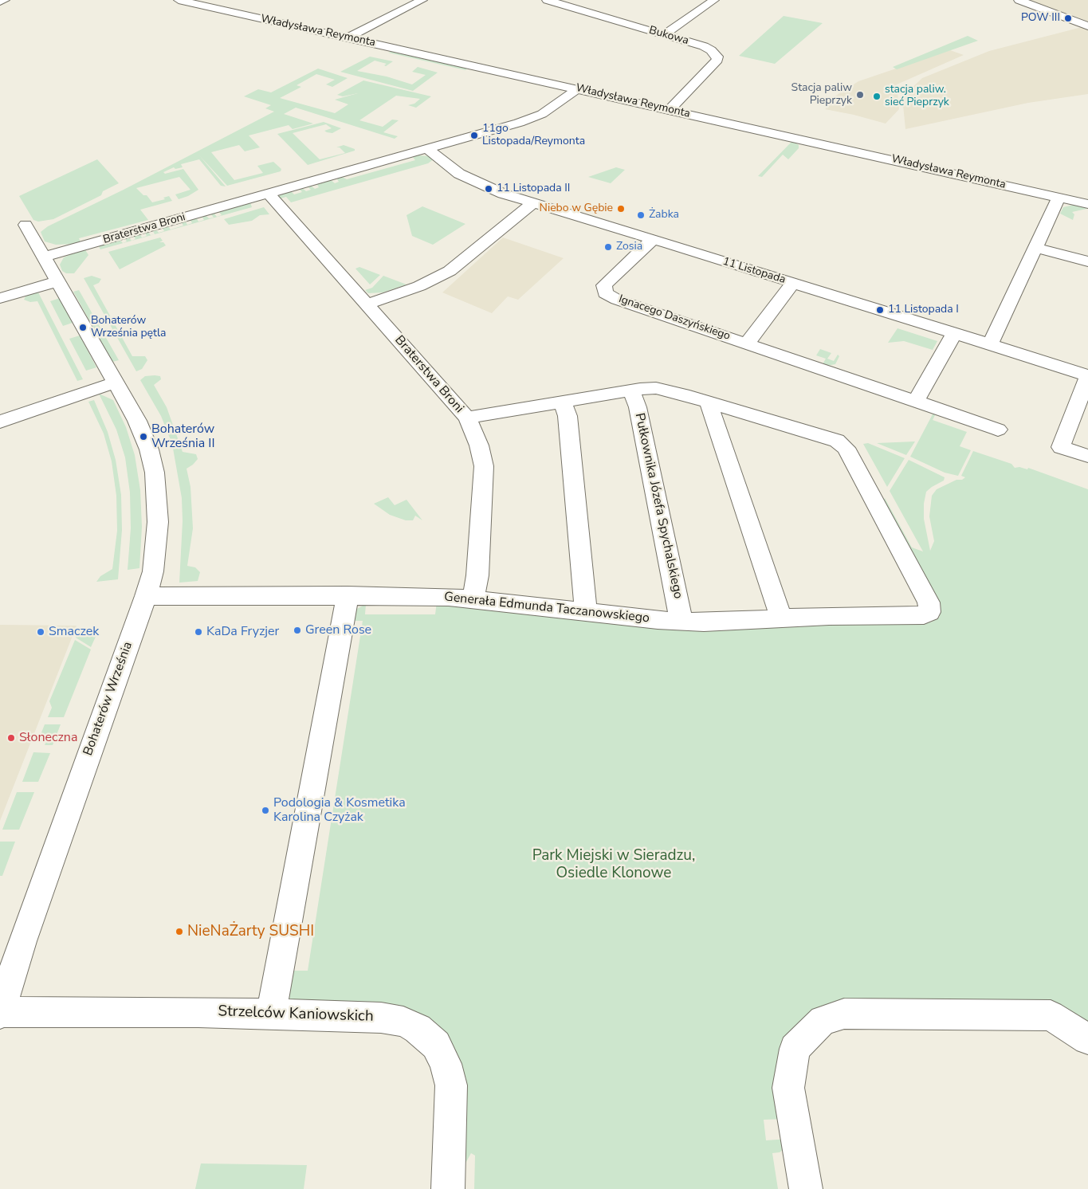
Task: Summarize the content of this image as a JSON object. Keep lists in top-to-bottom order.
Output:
{
  "streets": {
    "street": [
      "Władysława Reymonta",
      "Bukowa",
      "Braterstwa Broni",
      "11 Listopada",
      "Ignacego Daszyńskiego",
      "Pułkownika Józefa Spychalskiego",
      "Generała Edmunda Taczanowskiego",
      "Bohaterów Września",
      "Strzelców Kaniowskich"
    ]
  },
  "crossings": [
    ["Władysława Reymonta", "Bukowa"],
    ["Władysława Reymonta", "Braterstwa Broni"],
    ["Braterstwa Broni", "11 Listopada"],
    ["Braterstwa Broni", "Generała Edmunda Taczanowskiego"],
    ["Braterstwa Broni", "Bohaterów Września"],
    ["11 Listopada", "Ignacego Daszyńskiego"],
    ["Pułkownika Józefa Spychalskiego", "Generała Edmunda Taczanowskiego"],
    ["Generała Edmunda Taczanowskiego", "Bohaterów Września"],
    ["Bohaterów Września", "Strzelców Kaniowskich"]
  ],
  "parks": ["Park Miejski w Sieradzu, Osiedle Klonowe"],
  "places": [
    "POW III",
    "Stacja paliw Pieprzyk",
    "stacja paliw. sieć Pieprzyk",
    "11go Listopada/Reymonta",
    "11 Listopada II",
    "Niebo w Gębie",
    "Żabka",
    "Zosia",
    "11 Listopada I",
    "Bohaterów Września pętla",
    "Bohaterów Września II",
    "Green Rose",
    "Smaczek",
    "KaDa Fryzjer",
    "Słoneczna",
    "Podologia & Kosmetika Karolina Czyżak",
    "NieNaŻarty SUSHI"
  ]
}
